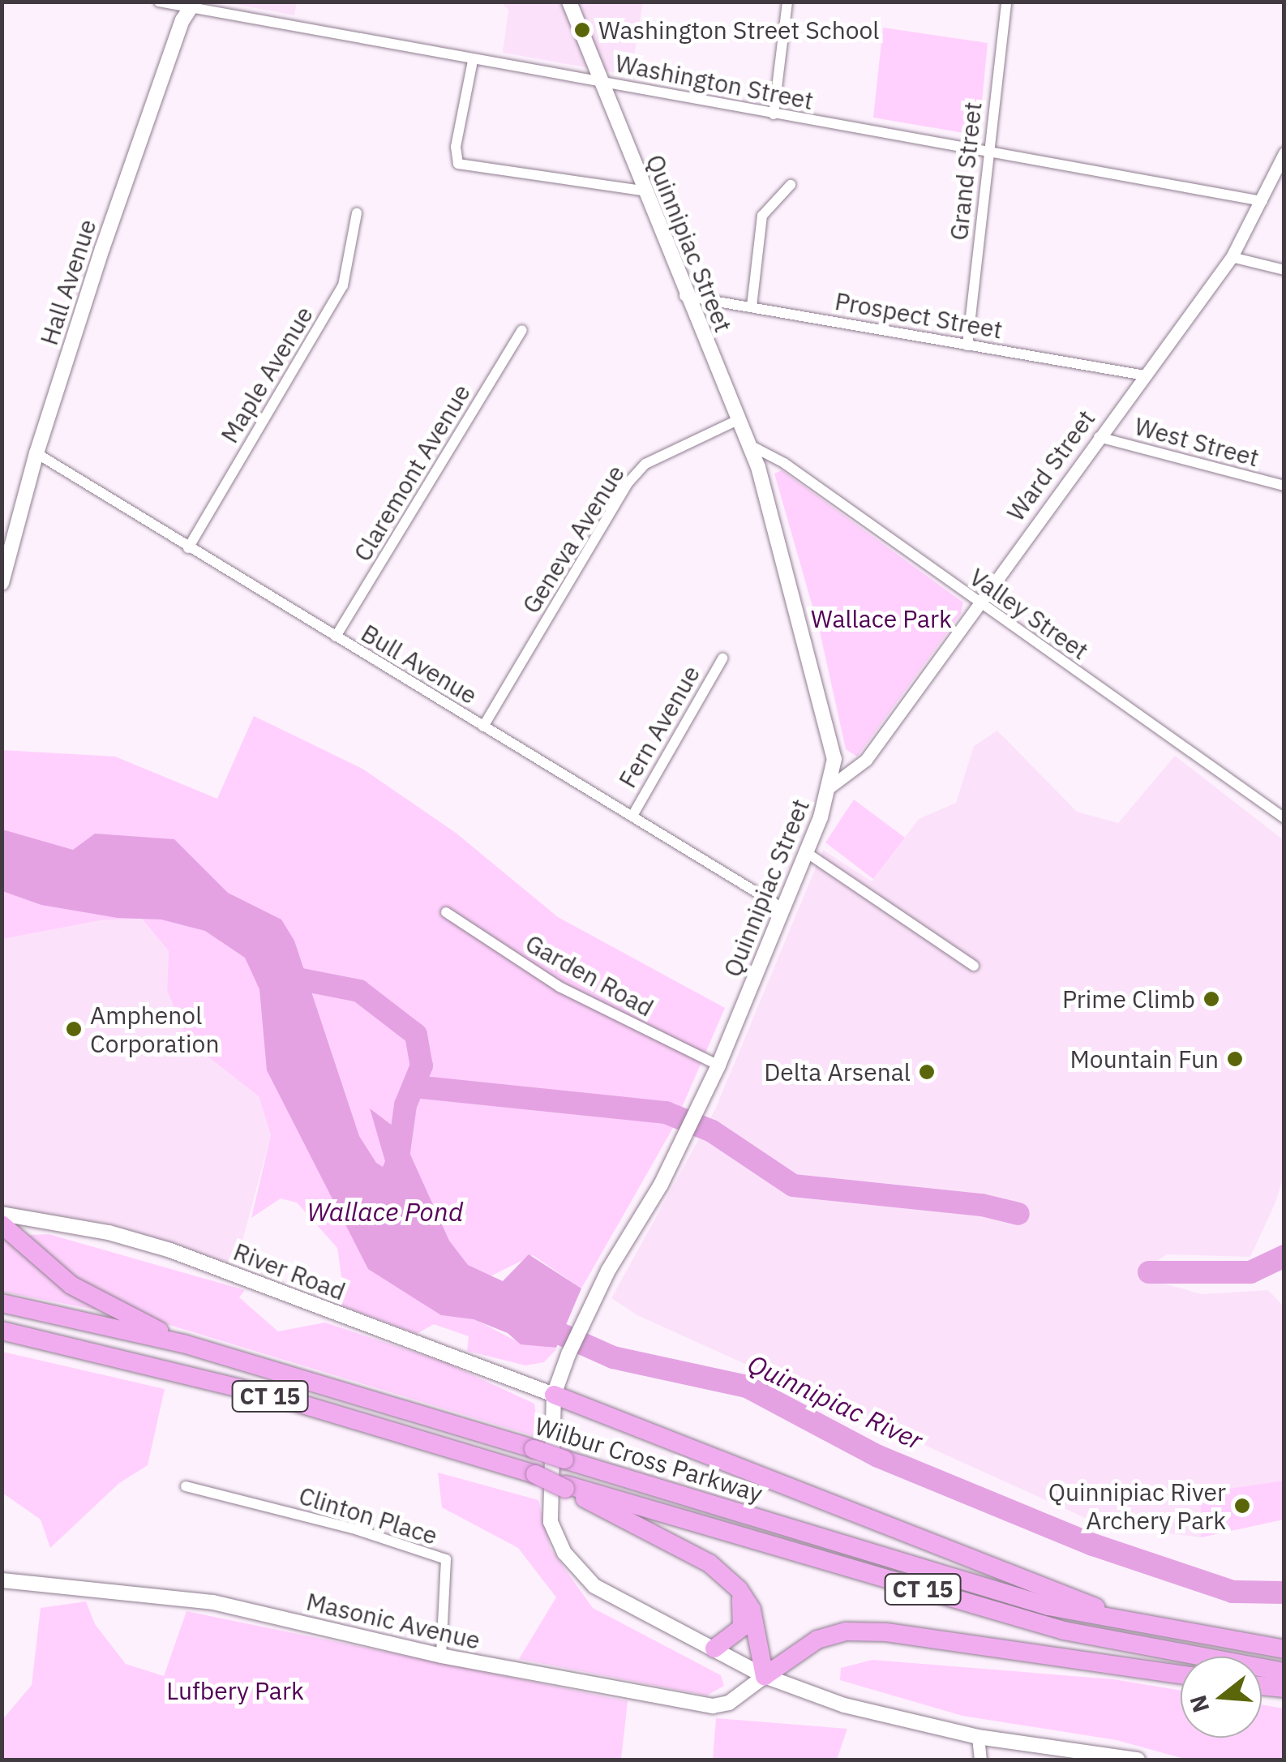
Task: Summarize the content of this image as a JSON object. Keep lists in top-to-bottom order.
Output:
{
  "streets": {
    "highway": ["CT 15", "Wilbur Cross Parkway"],
    "main road": [
      "Quinnipiac Street",
      "Hall Avenue",
      "River Road",
      "Masonic Avenue"
    ],
    "street": [
      "Washington Street",
      "Grand Street",
      "Prospect Street",
      "Maple Avenue",
      "West Street",
      "Ward Street",
      "Claremont Avenue",
      "Geneva Avenue",
      "Valley Street",
      "Bull Avenue",
      "Fern Avenue",
      "Garden Road",
      "Clinton Place"
    ]
  },
  "crossings": [
    ["Washington Street", "Grand Street"],
    ["Washington Street", "Quinnipiac Street"],
    ["Washington Street", "Hall Avenue"],
    ["Washington Street", "Ward Street"],
    ["Grand Street", "Prospect Street"],
    ["Quinnipiac Street", "Prospect Street"],
    ["Quinnipiac Street", "Ward Street"],
    ["Quinnipiac Street", "Geneva Avenue"],
    ["Quinnipiac Street", "Valley Street"],
    ["Quinnipiac Street", "Bull Avenue"],
    ["Quinnipiac Street", "Garden Road"],
    ["Quinnipiac Street", "River Road"],
    ["Quinnipiac Street", "Masonic Avenue"],
    ["Hall Avenue", "Bull Avenue"],
    ["Prospect Street", "Ward Street"],
    ["Maple Avenue", "Bull Avenue"],
    ["West Street", "Ward Street"],
    ["Ward Street", "Valley Street"],
    ["Claremont Avenue", "Bull Avenue"],
    ["Geneva Avenue", "Bull Avenue"],
    ["Bull Avenue", "Fern Avenue"],
    ["Clinton Place", "Masonic Avenue"]
  ],
  "water": ["Wallace Pond", "Quinnipiac River"],
  "parks": ["Wallace Park", "Lufbery Park"],
  "places": [
    "Washington Street School",
    "Prime Climb",
    "Amphenol Corporation",
    "Mountain Fun",
    "Delta Arsenal",
    "Quinnipiac River Archery Park"
  ],
  "north": "left"
}
